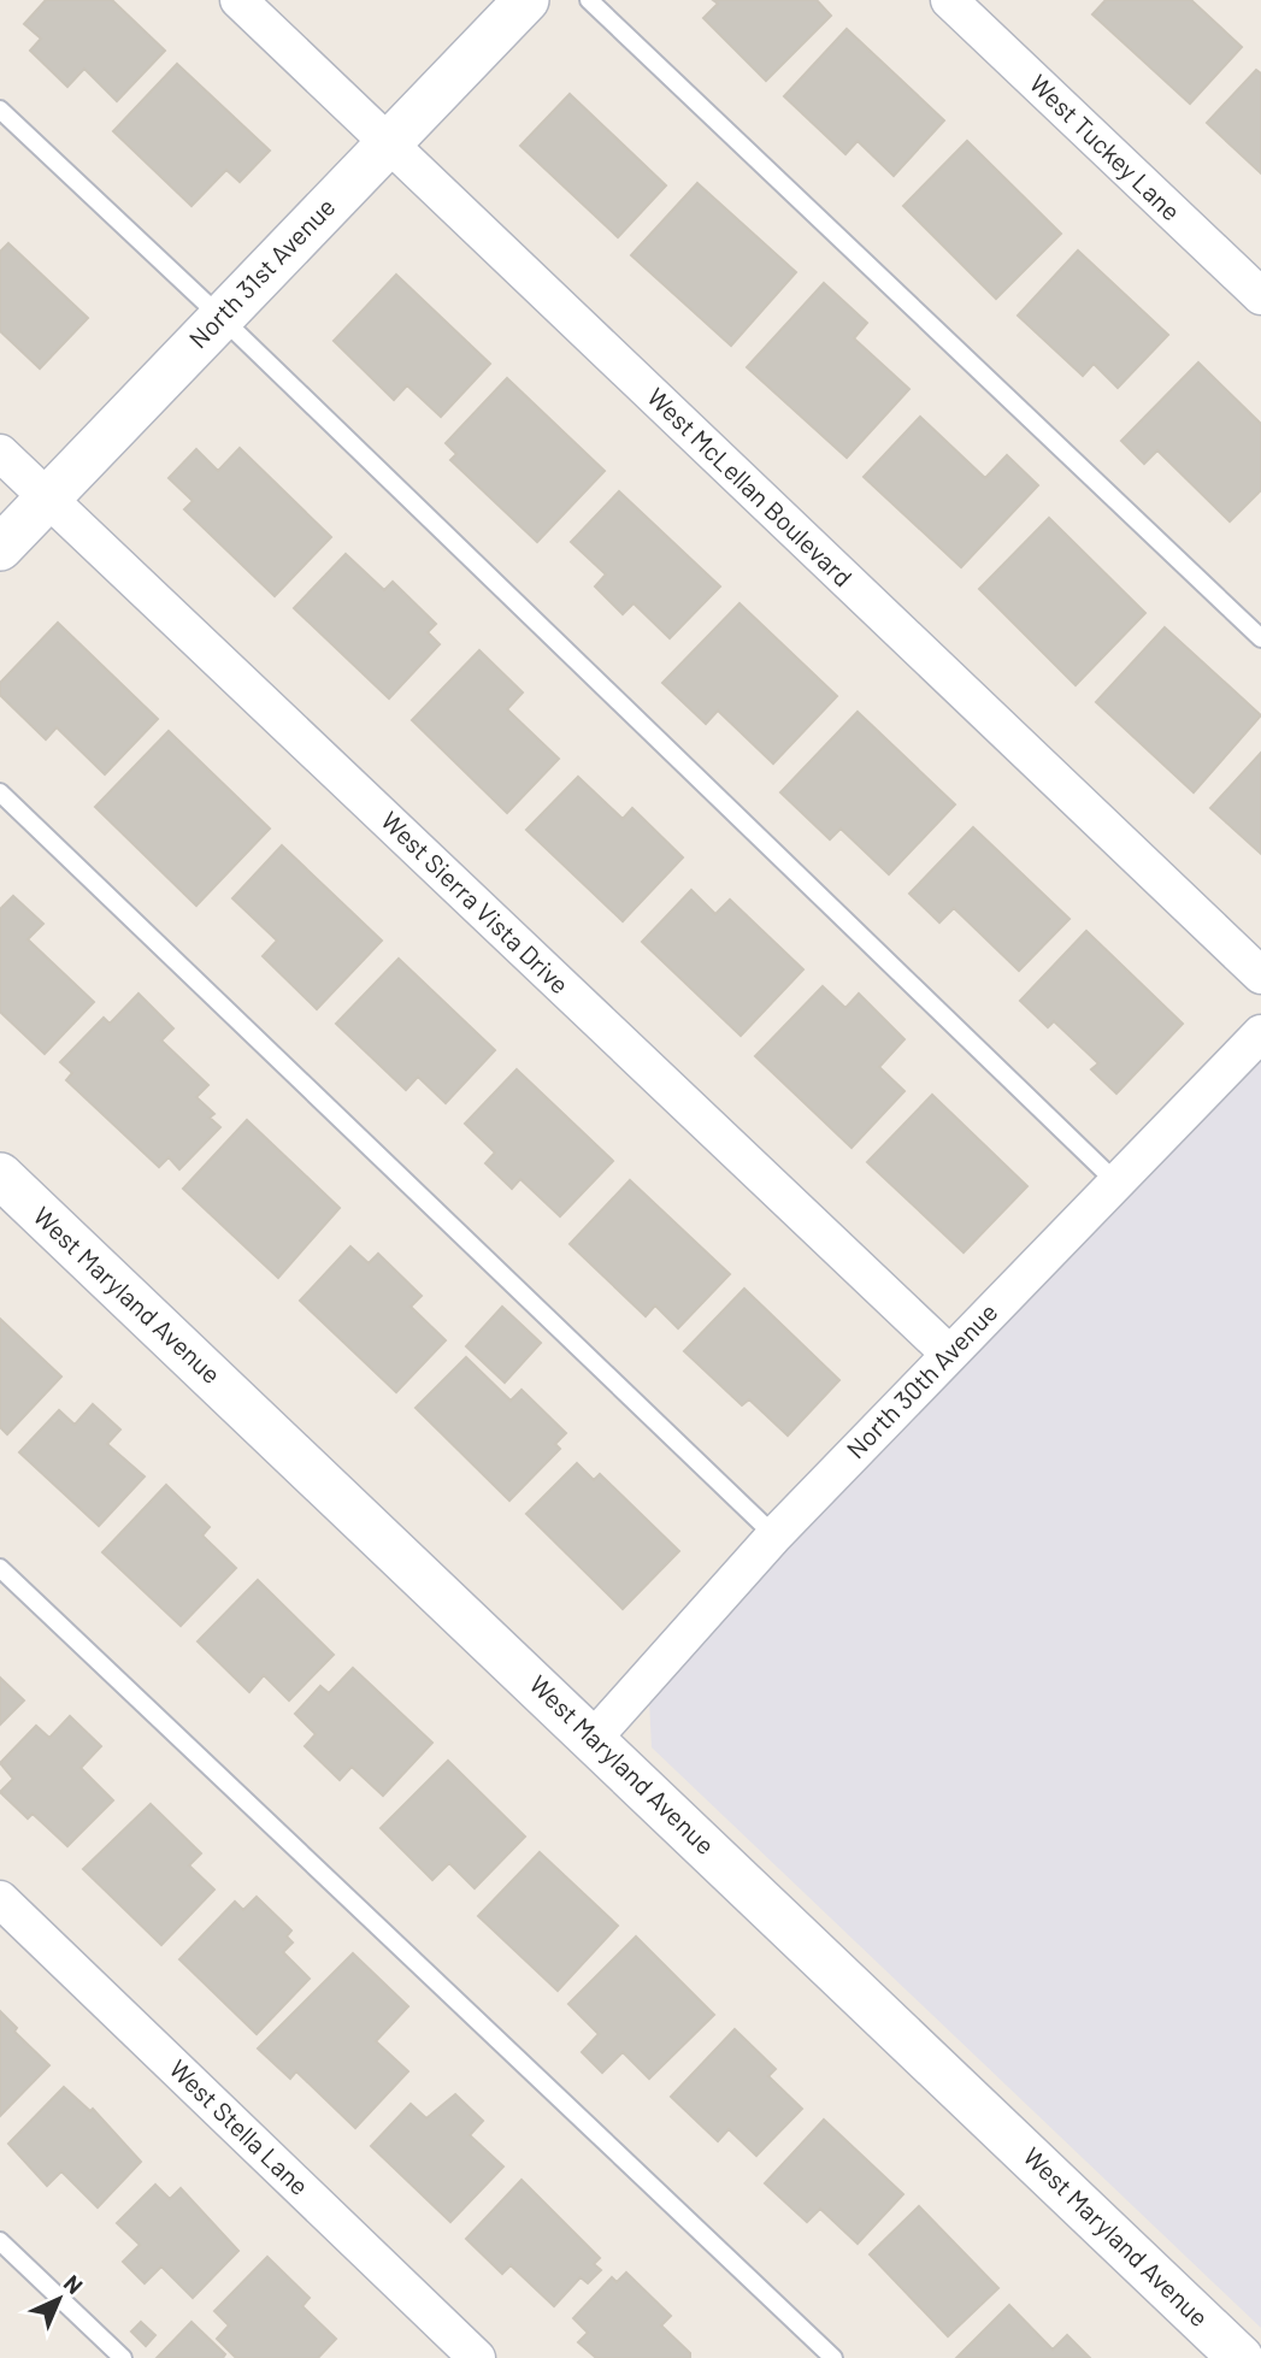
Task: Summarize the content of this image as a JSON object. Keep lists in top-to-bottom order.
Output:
{
  "streets": {
    "street": [
      "West Tuckey Lane",
      "North 31st Avenue",
      "West McLellan Boulevard",
      "West Sierra Vista Drive",
      "West Maryland Avenue",
      "North 30th Avenue",
      "West Stella Lane"
    ]
  },
  "crossings": [
    ["North 31st Avenue", "West McLellan Boulevard"],
    ["North 31st Avenue", "West Sierra Vista Drive"],
    ["West Sierra Vista Drive", "North 30th Avenue"],
    ["West Maryland Avenue", "North 30th Avenue"]
  ],
  "north": "top right"
}
